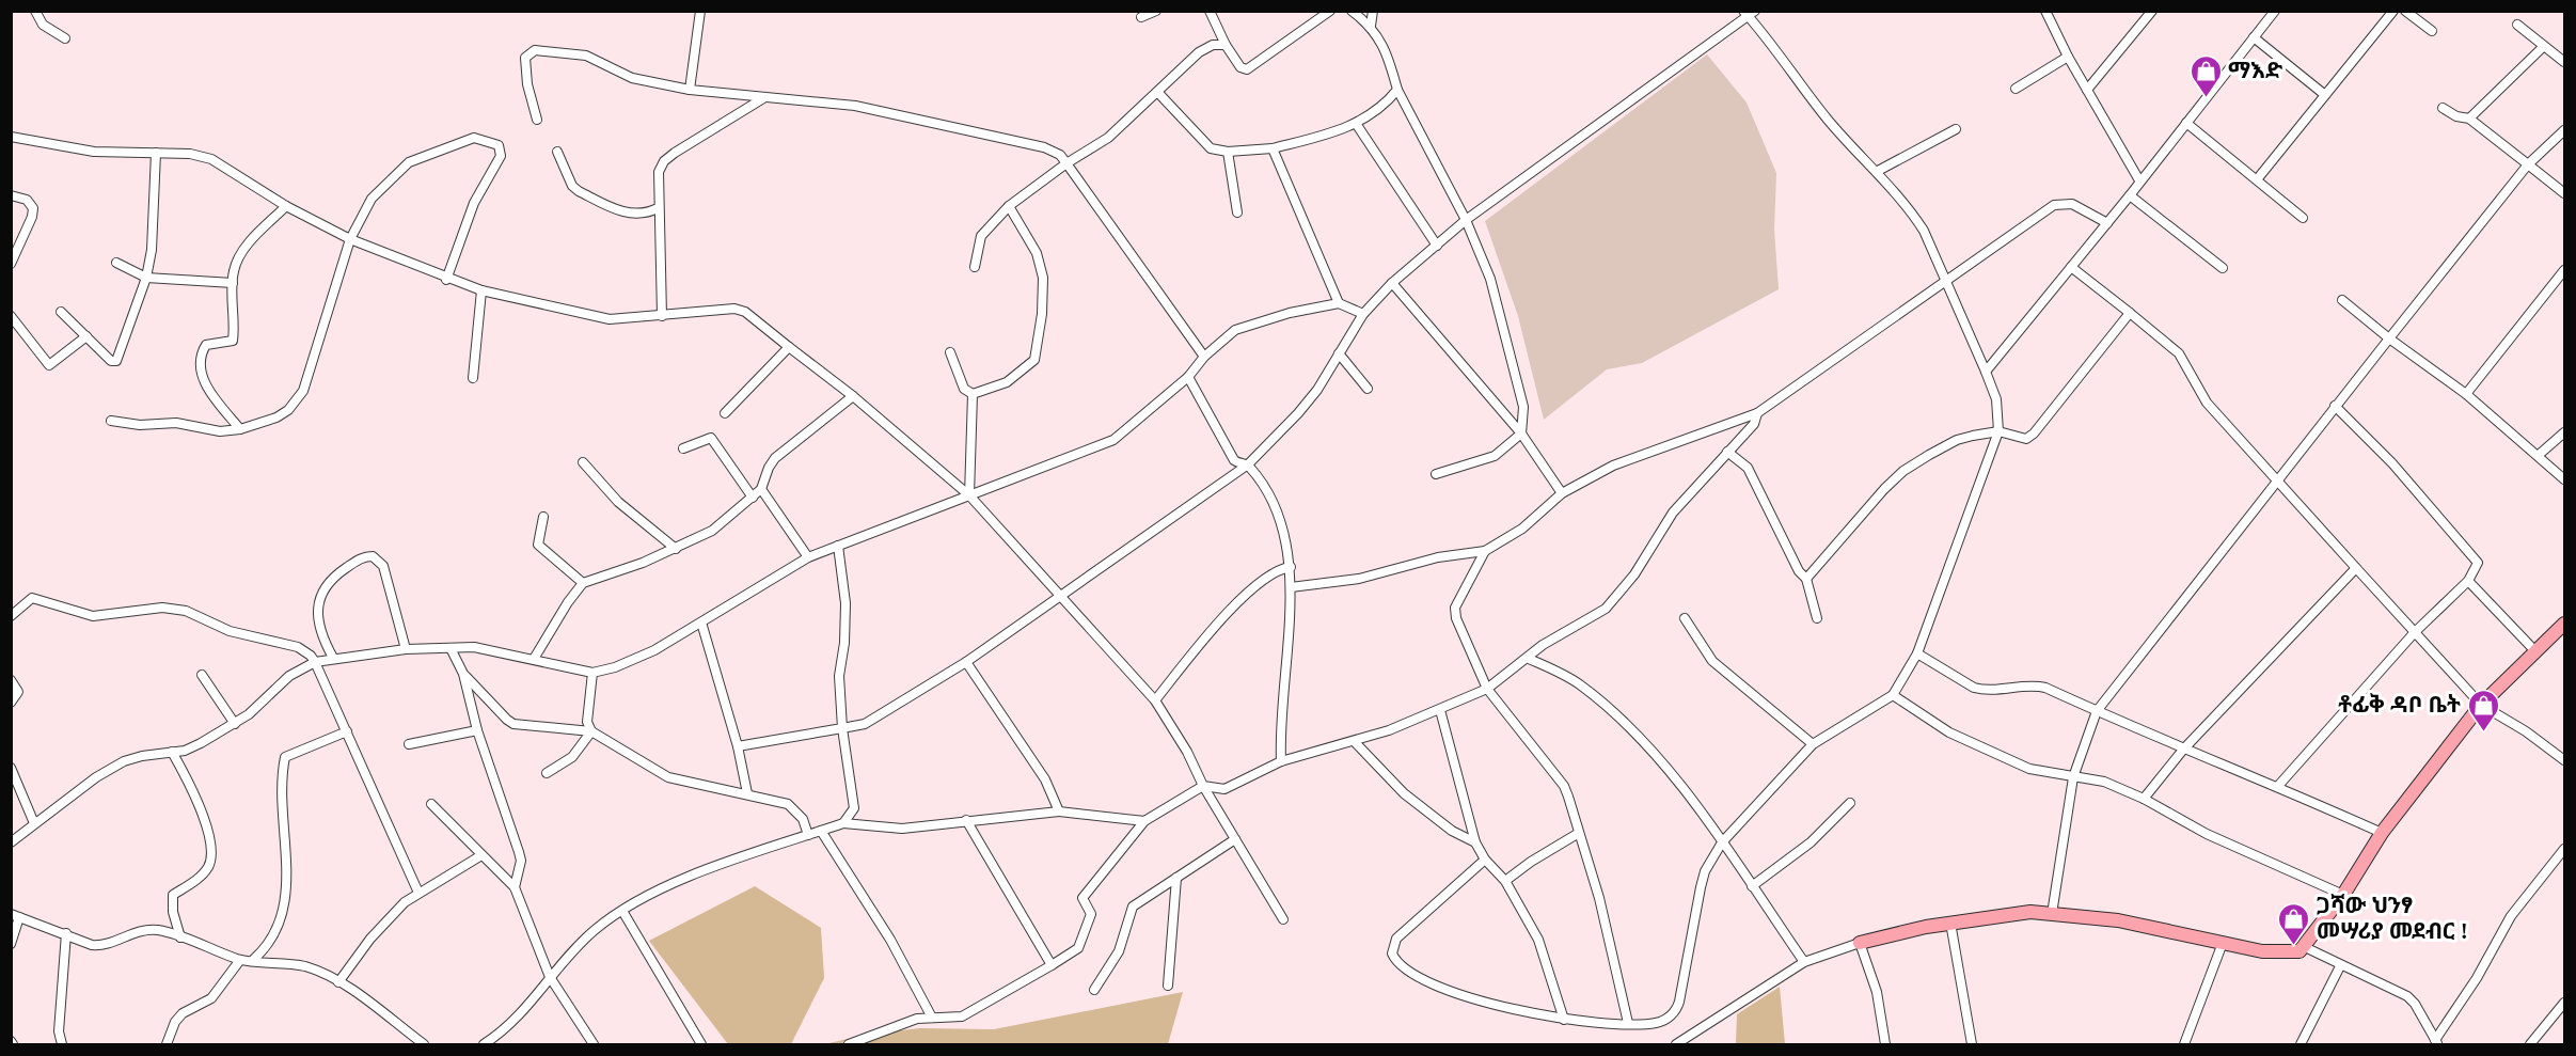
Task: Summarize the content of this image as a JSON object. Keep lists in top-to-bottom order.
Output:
{
  "places": {
    "shop": ["ማእድ", "ቶፊቅ ዳቦ ቤት", "ጋሻው ህንፃ መሣሪያ መደብር !"]
  }
}
